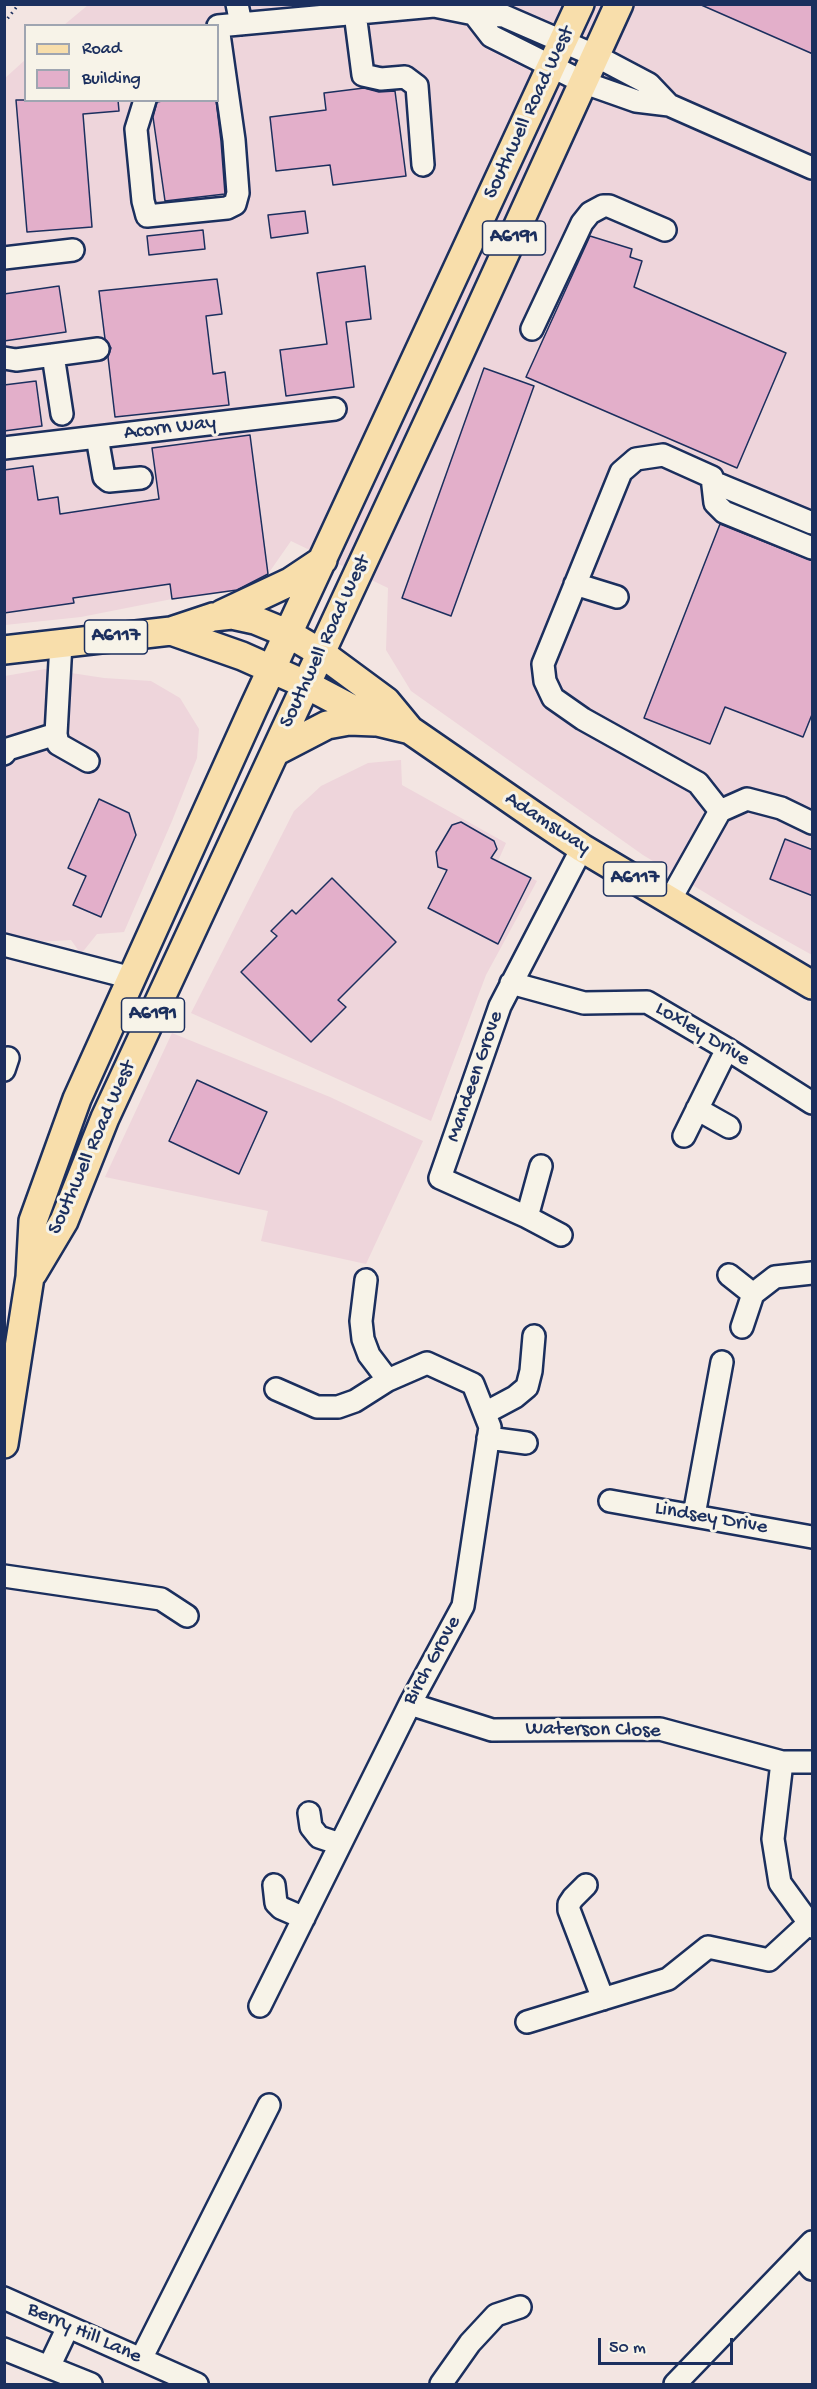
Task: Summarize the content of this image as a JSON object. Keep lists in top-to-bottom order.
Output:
{
  "streets": {
    "main road": [
      "Southwell Road West",
      "A6191",
      "A6117",
      "Adamsway"
    ],
    "street": [
      "Acorn Way",
      "Loxley Drive",
      "Mandeen Grove",
      "Lindsey Drive",
      "Birch Grove",
      "Waterson Close",
      "Berry Hill Lane"
    ]
  },
  "crossings": [
    ["Southwell Road West", "A6117"],
    ["Southwell Road West", "Adamsway"],
    ["A6117", "Adamsway"],
    ["Adamsway", "Mandeen Grove"],
    ["Loxley Drive", "Mandeen Grove"],
    ["Birch Grove", "Waterson Close"]
  ],
  "legend": ["Road", "Building"],
  "scale_bar": "50 m"
}
